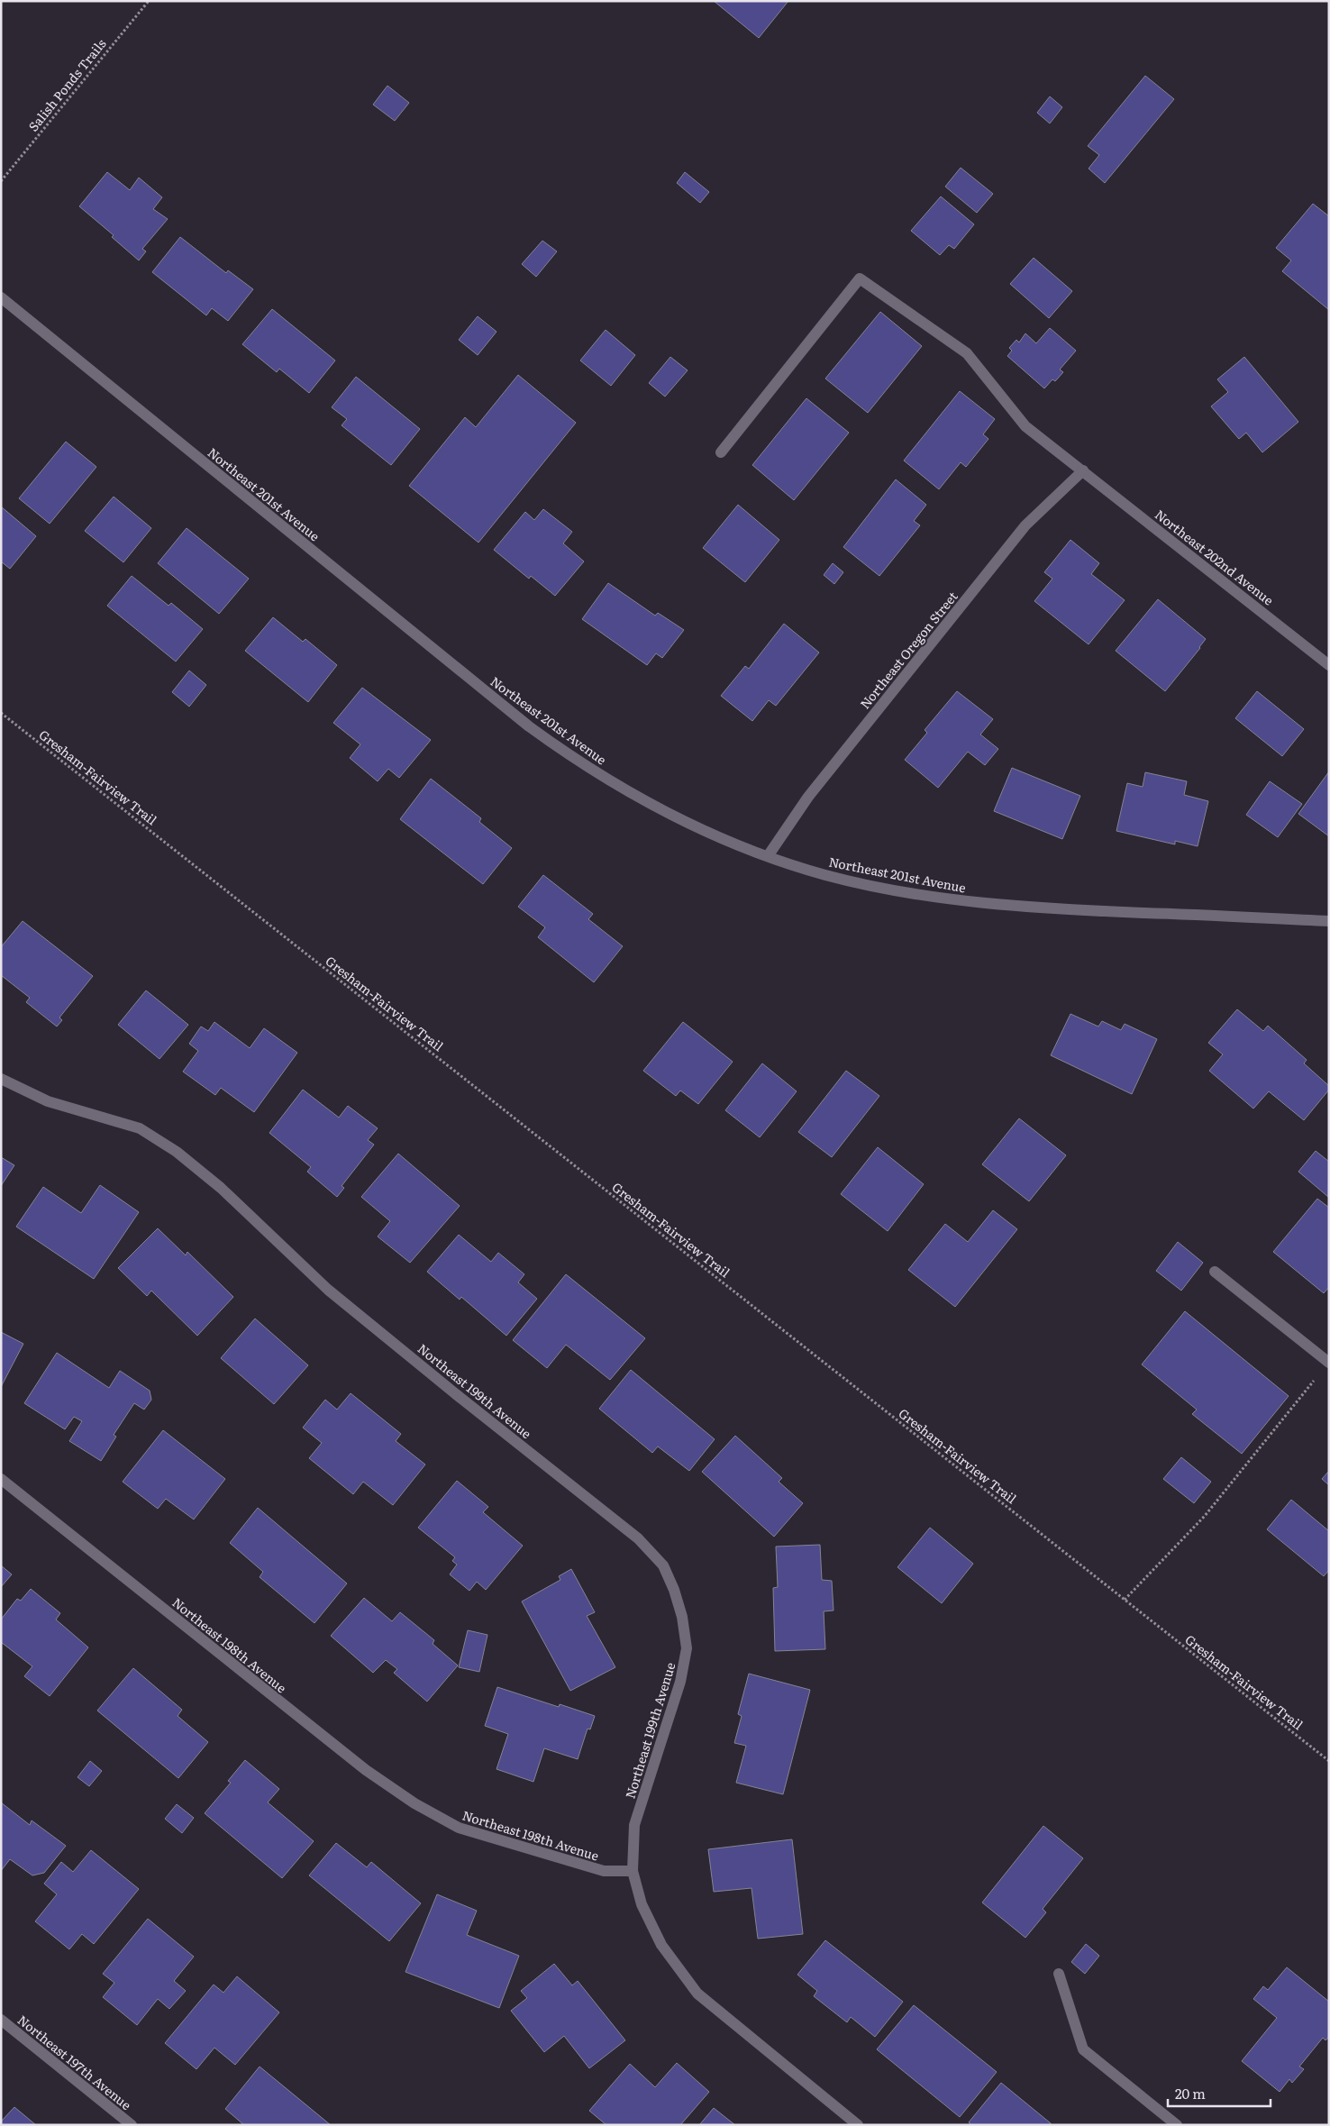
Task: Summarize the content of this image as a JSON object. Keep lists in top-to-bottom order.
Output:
{
  "streets": {
    "street": [
      "Northeast 201st Avenue",
      "Northeast 202nd Avenue",
      "Northeast Oregon Street",
      "Northeast 199th Avenue",
      "Northeast 198th Avenue",
      "Northeast 197th Avenue"
    ],
    "path": ["Salish Ponds Trails", "Gresham-Fairview Trail"]
  },
  "crossings": [
    ["Northeast 201st Avenue", "Northeast Oregon Street"],
    ["Northeast 202nd Avenue", "Northeast Oregon Street"],
    ["Northeast 199th Avenue", "Northeast 198th Avenue"]
  ],
  "scale_bar": "20 m"
}
